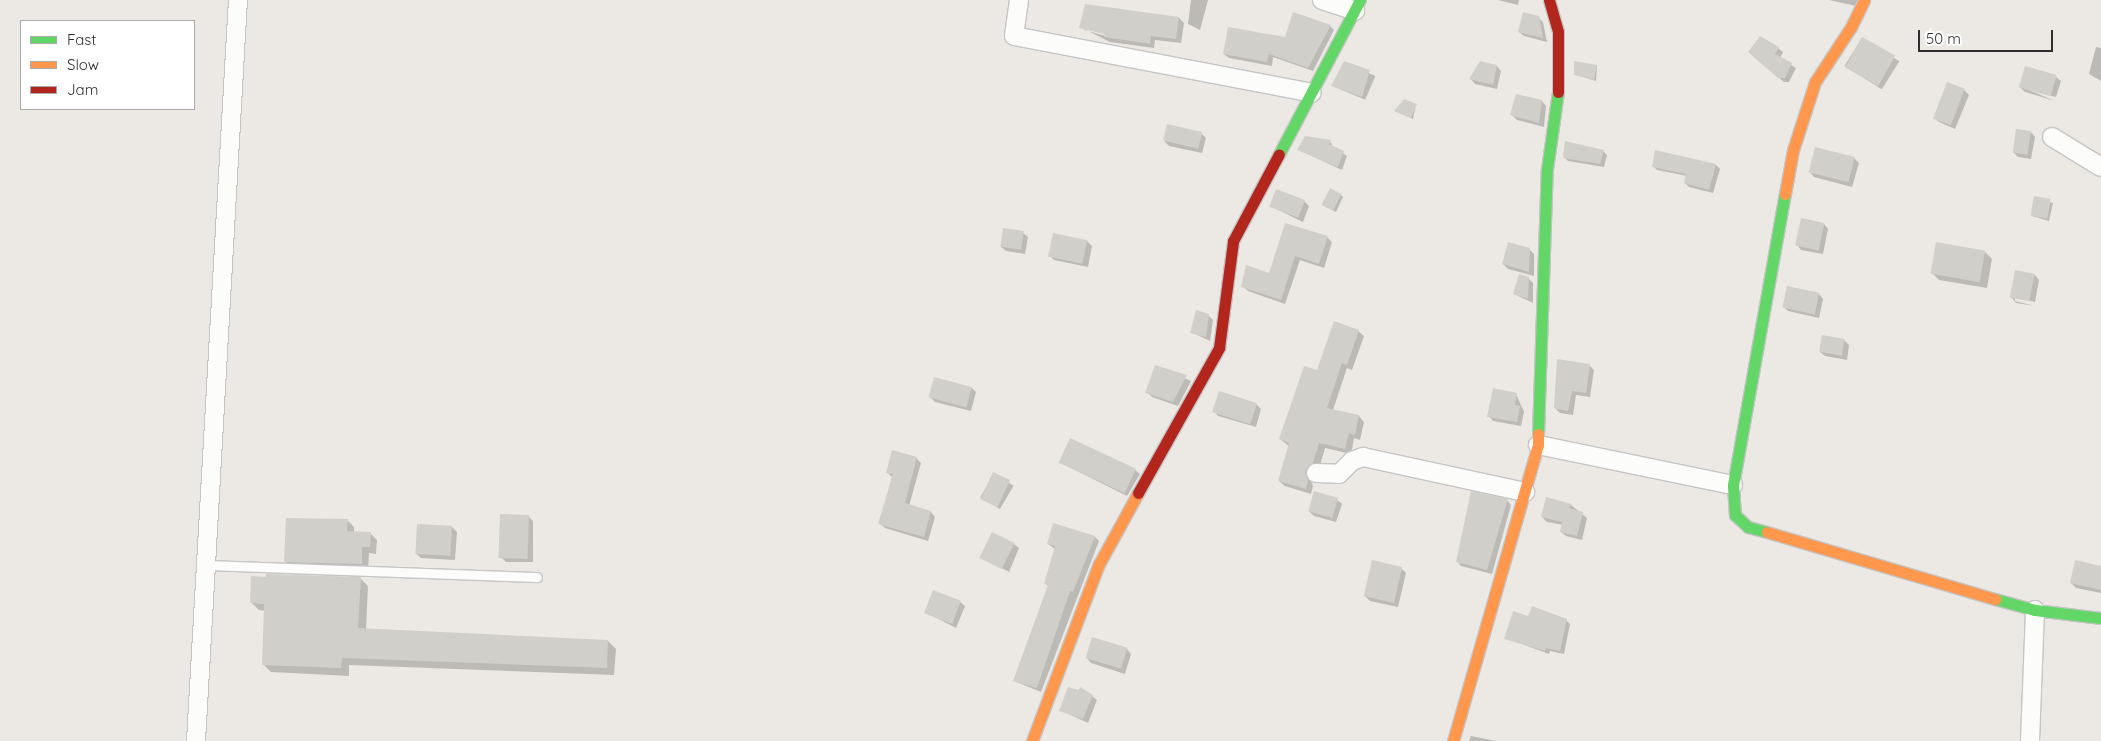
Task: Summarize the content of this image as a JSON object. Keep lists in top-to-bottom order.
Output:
{
  "legend": ["Fast", "Slow", "Jam"],
  "scale_bar": "50 m"
}
